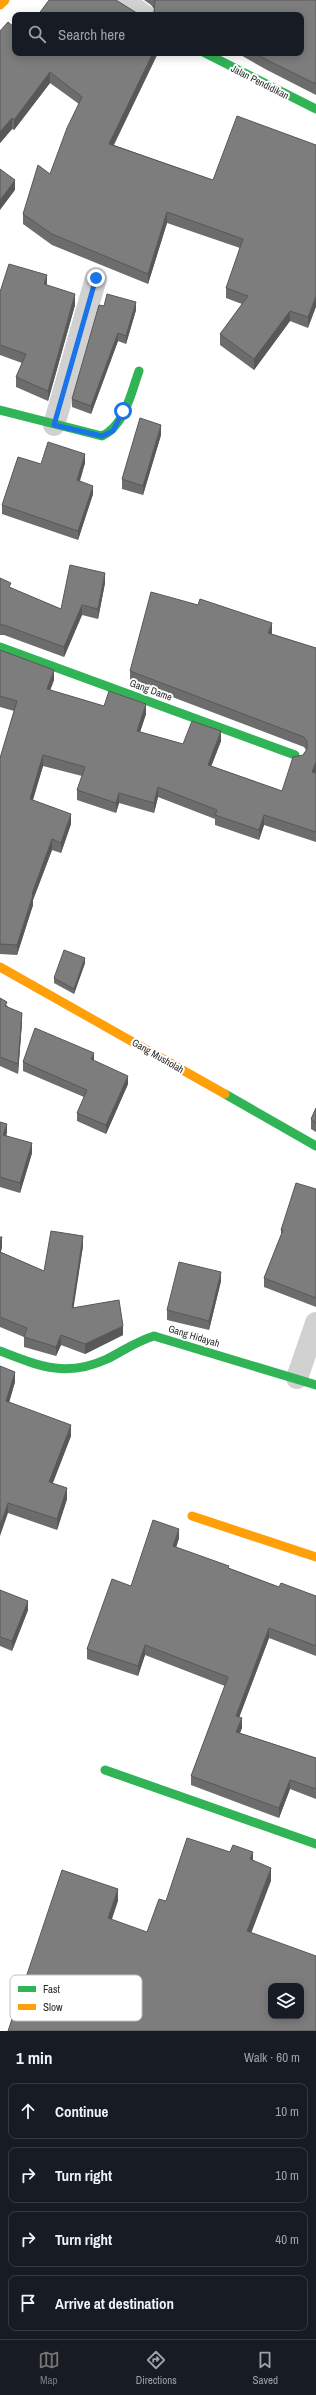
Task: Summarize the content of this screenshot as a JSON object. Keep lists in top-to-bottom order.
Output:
{
  "streets": {
    "street": [
      "Jalan Pendidikan",
      "Gang Dame",
      "Gang Musholah",
      "Gang Hidayah"
    ]
  },
  "legend": ["Fast", "Slow"],
  "page": {
    "search": "Search here",
    "heading": ["1 min", "Walk · 60 m"],
    "list": [
      ["Continue", "10 m"],
      ["Turn right", "10 m"],
      ["Turn right", "40 m"],
      "Arrive at destination"
    ],
    "nav": ["Map", "Directions", "Saved"]
  }
}
